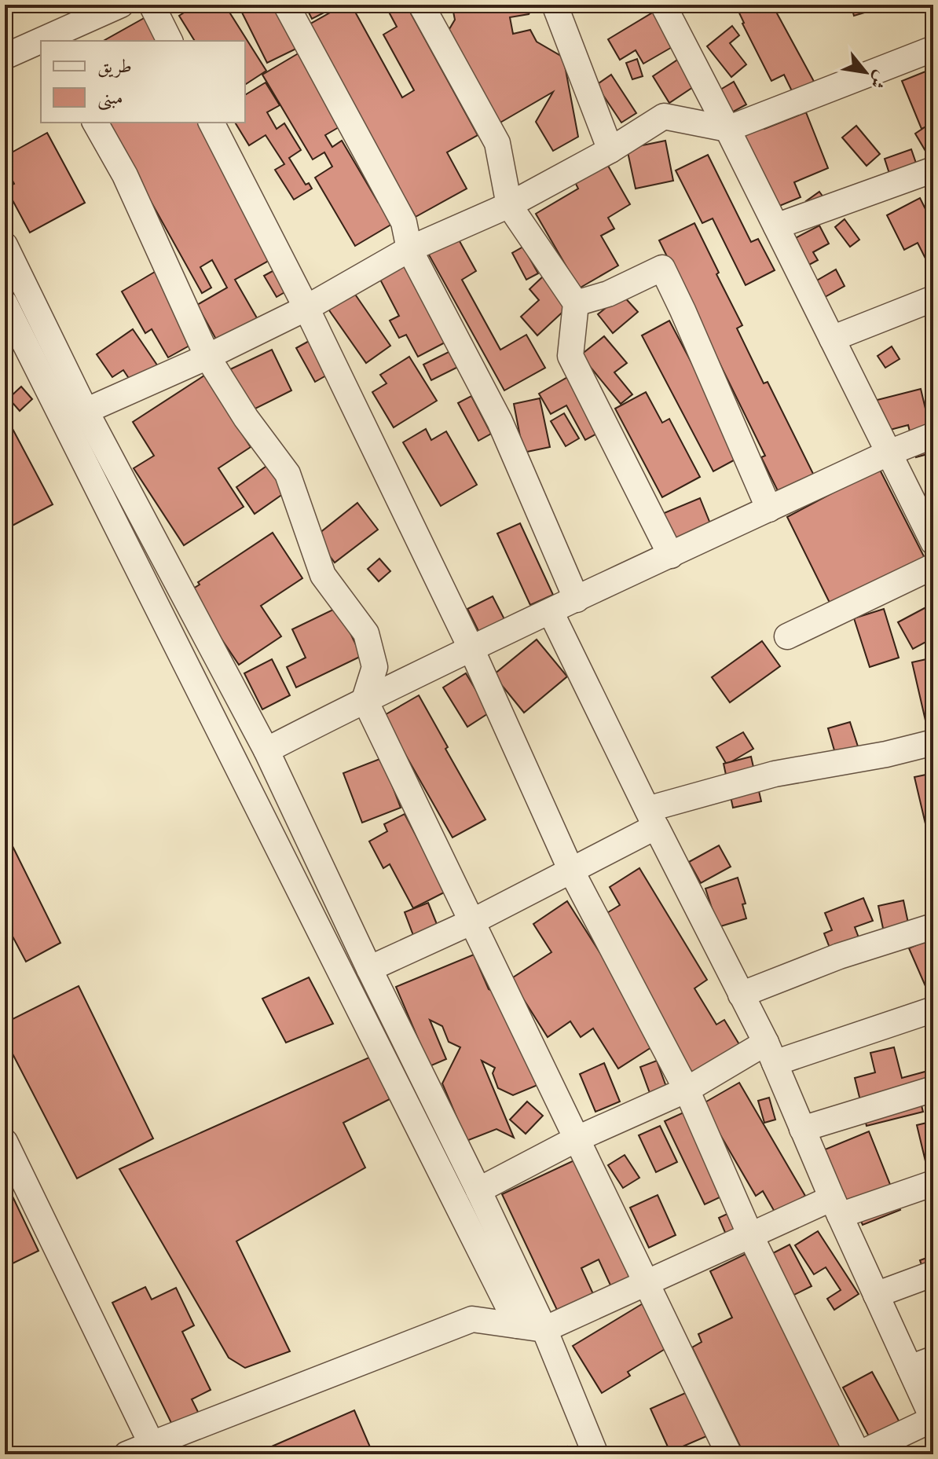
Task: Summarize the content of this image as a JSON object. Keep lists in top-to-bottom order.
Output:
{
  "legend": ["طريق", "مبنى"],
  "north": "bottom right"
}
